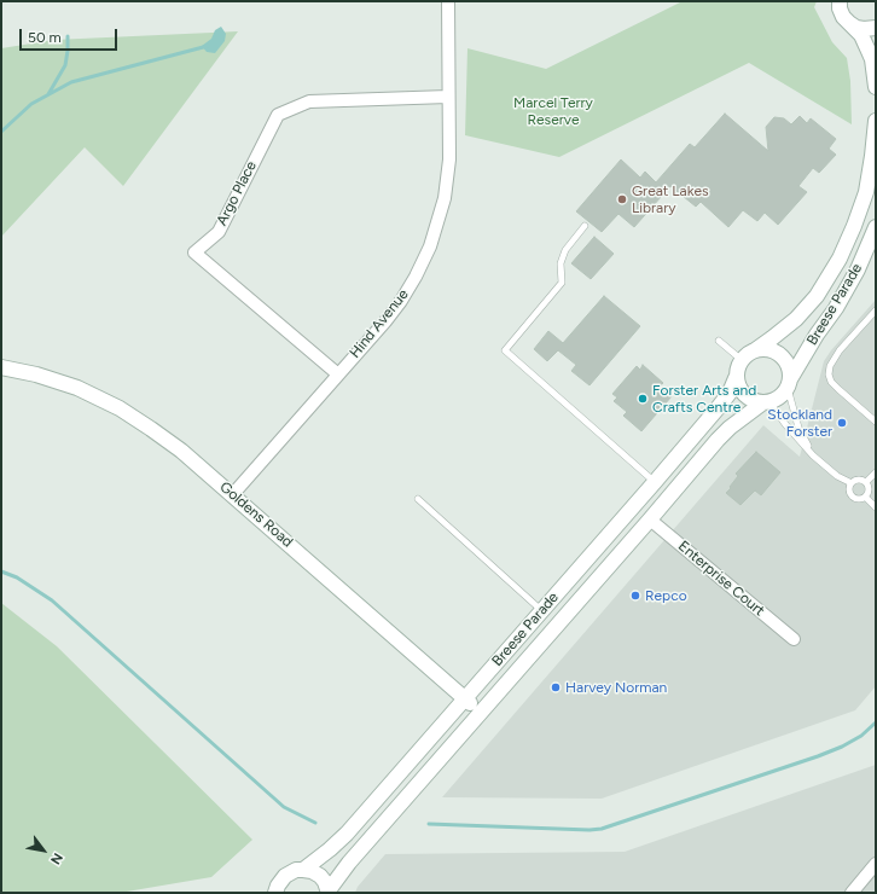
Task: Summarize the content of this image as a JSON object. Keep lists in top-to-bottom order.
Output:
{
  "streets": {
    "main road": ["Breese Parade", "Goldens Road"],
    "street": ["Argo Place", "Hind Avenue", "Enterprise Court"]
  },
  "crossings": [
    ["Argo Place", "Hind Avenue"],
    ["Breese Parade", "Goldens Road"],
    ["Breese Parade", "Enterprise Court"],
    ["Hind Avenue", "Goldens Road"]
  ],
  "parks": ["Marcel Terry Reserve"],
  "places": [
    "Great Lakes Library",
    "Forster Arts and Crafts Centre",
    "Stockland Forster",
    "Repco",
    "Harvey Norman"
  ],
  "scale_bar": "50 m",
  "north": "bottom right"
}
